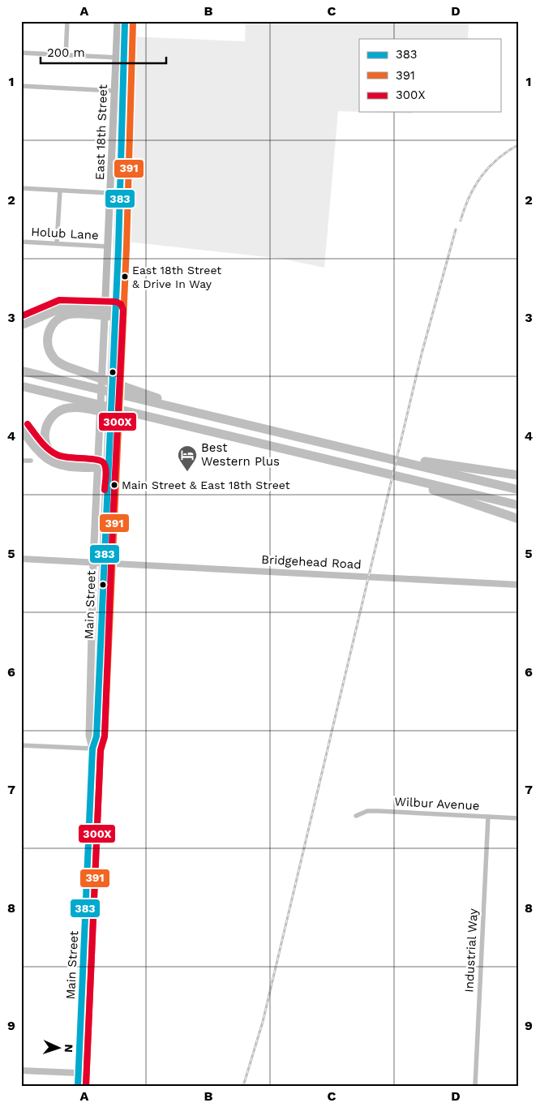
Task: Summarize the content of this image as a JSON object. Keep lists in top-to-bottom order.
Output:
{
  "streets": {
    "main road": ["East 18th Street", "Main Street"],
    "street": [
      "Holub Lane",
      "Bridgehead Road",
      "Wilbur Avenue",
      "Industrial Way"
    ]
  },
  "crossings": [
    ["East 18th Street", "Holub Lane"],
    ["East 18th Street", "Main Street"],
    ["Bridgehead Road", "Main Street"],
    ["Wilbur Avenue", "Industrial Way"]
  ],
  "places": {
    "other": ["East 18th Street & Drive In Way", "Main Street & East 18th Street"],
    "hotel": ["Best Western Plus"]
  },
  "lines": ["transit line 383", "transit line 391", "transit line 300X"],
  "legend": ["383", "391", "300X"],
  "scale_bar": "200 m",
  "north": "right",
  "grid": {
    "columns": [
      "A",
      "B",
      "C",
      "D"
    ],
    "rows": [
      "1",
      "2",
      "3",
      "4",
      "5",
      "6",
      "7",
      "8",
      "9"
    ]
  }
}
